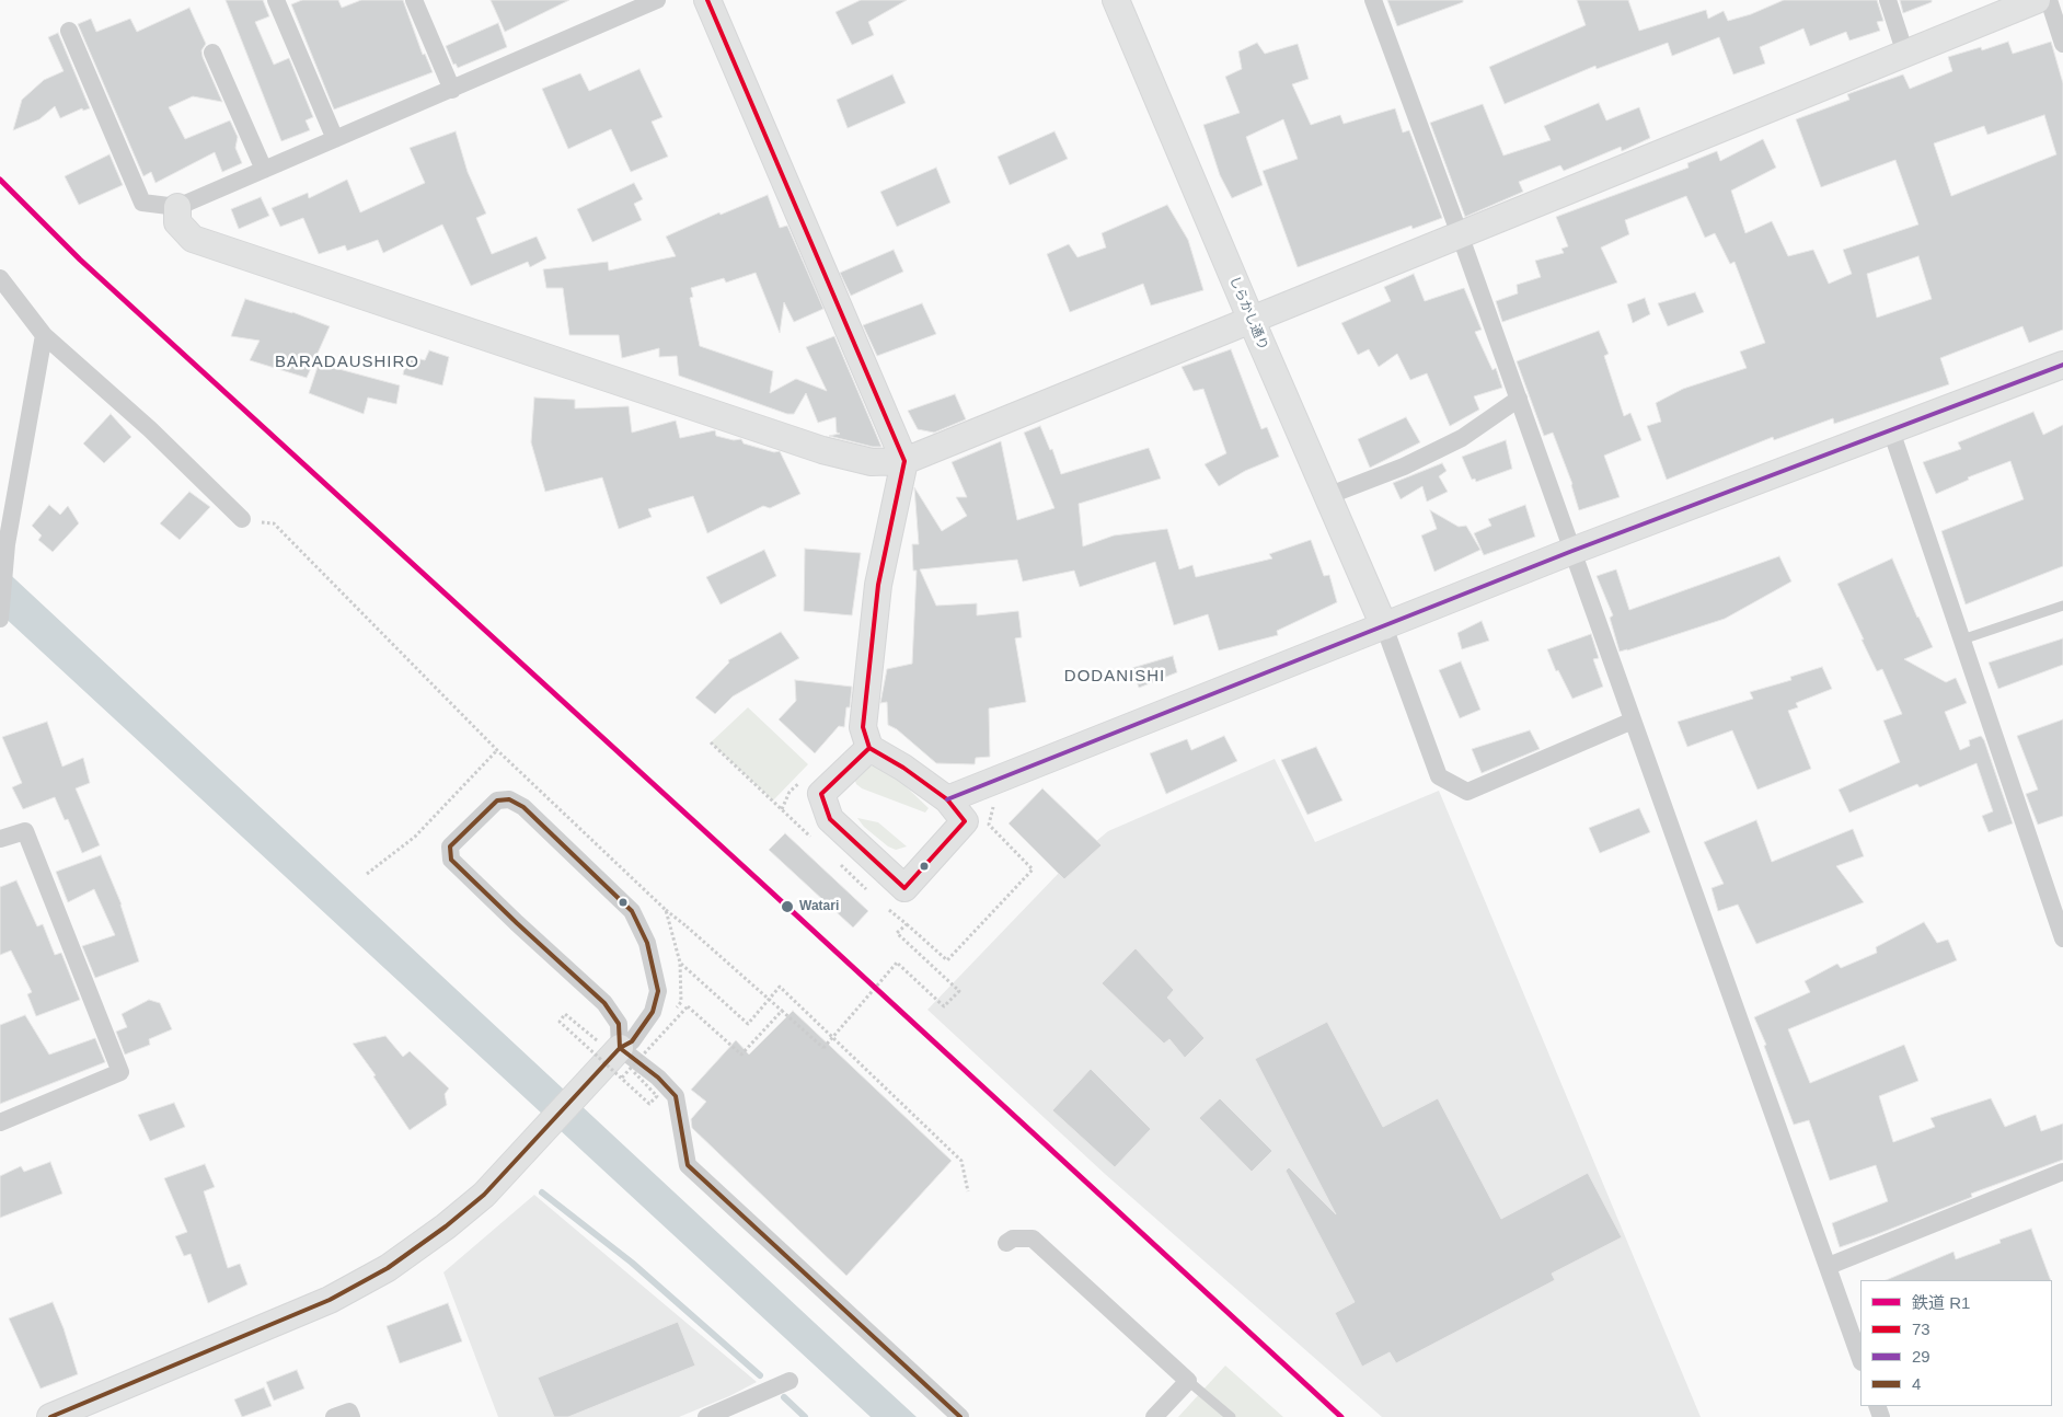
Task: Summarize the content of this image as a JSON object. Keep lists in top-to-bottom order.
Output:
{
  "streets": {
    "street": ["しらかし通り"]
  },
  "districts": ["BARADAUSHIRO", "DODANISHI"],
  "places": ["Watari"],
  "lines": [
    "transit line 73",
    "rail line R1",
    "transit line 29",
    "transit line 4"
  ],
  "legend": [
    "鉄道 R1",
    "73",
    "29",
    "4"
  ]
}
